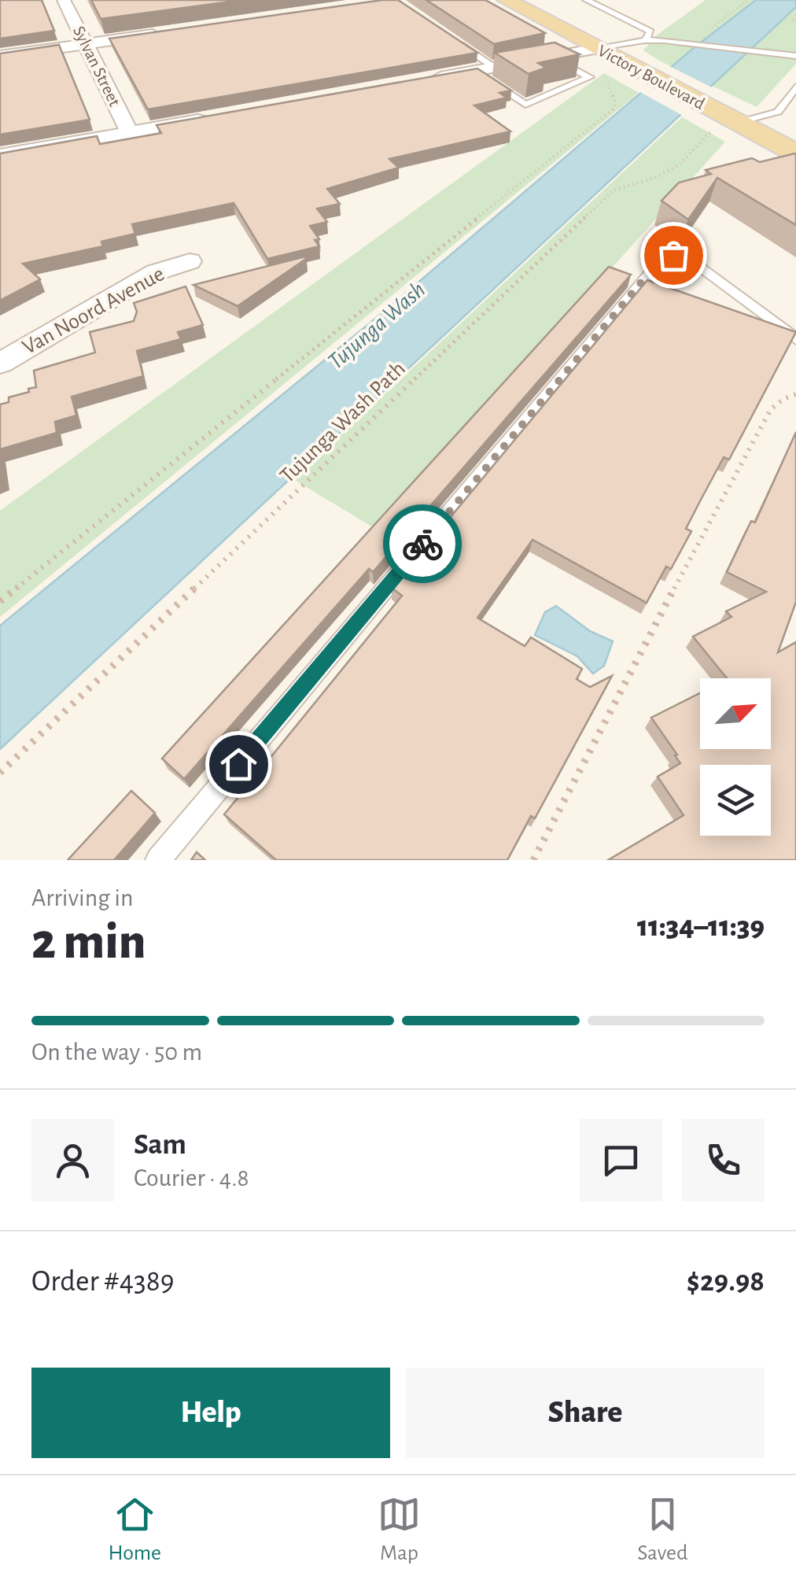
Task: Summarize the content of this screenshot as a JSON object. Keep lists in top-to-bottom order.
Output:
{
  "streets": {
    "main road": ["Victory Boulevard"],
    "street": ["Sylvan Street", "Van Noord Avenue"],
    "path": ["Tujunga Wash Path"]
  },
  "crossings": [
    ["Victory Boulevard", "Tujunga Wash Path"]
  ],
  "water": ["Tujunga Wash"],
  "north": "top right",
  "page": {
    "heading": ["2 min", "Arriving in", "11:34–11:39"],
    "panel": [
      "Sam",
      "Courier · 4.8",
      "Order #4389",
      "$29.98"
    ],
    "bar": "On the way · 50 m",
    "buttons": ["Help", "Share"],
    "tabs": ["Home", "Map", "Saved"]
  }
}
